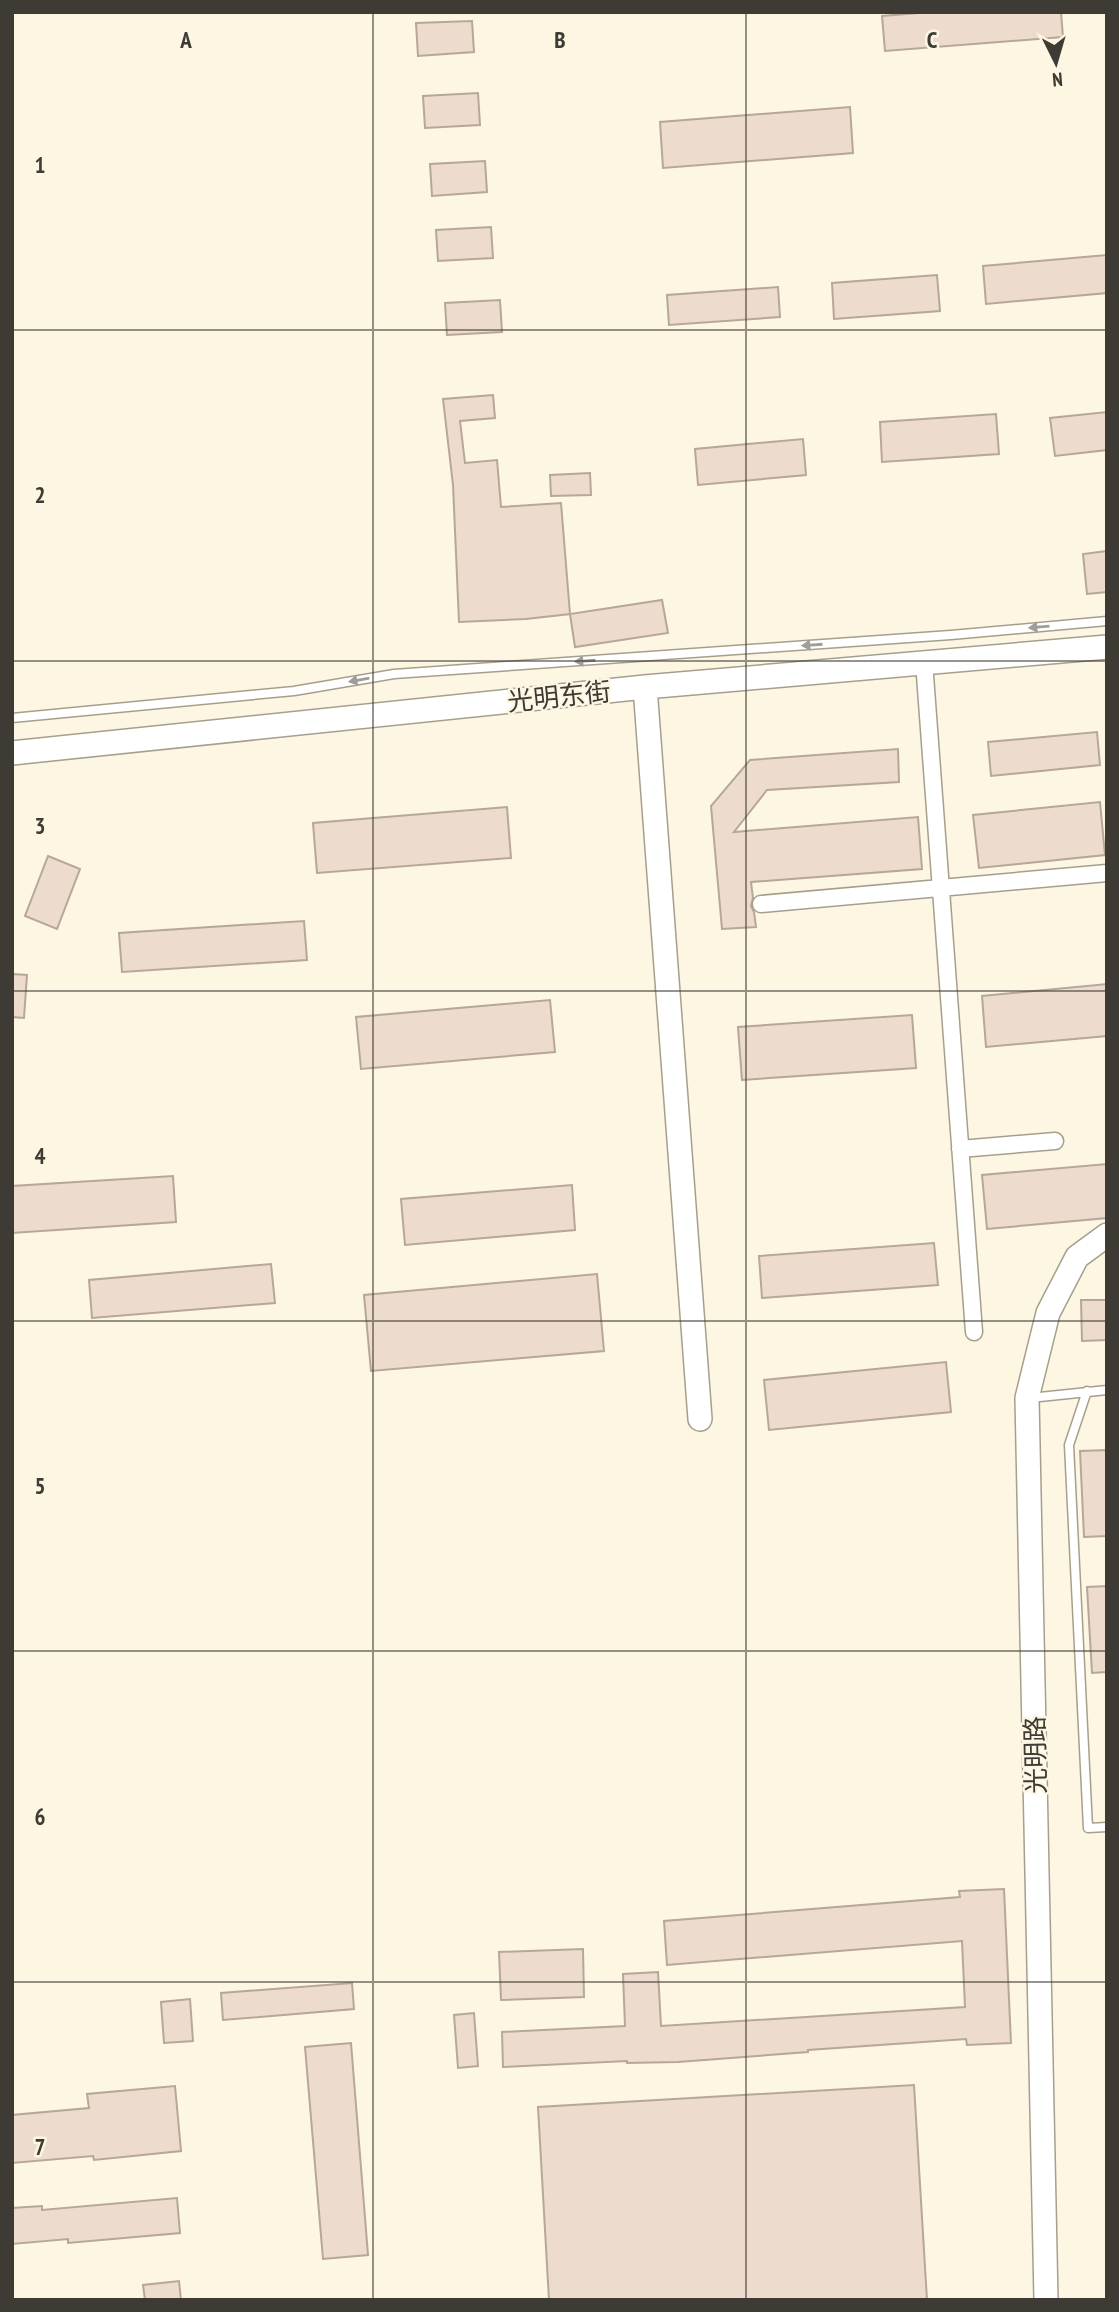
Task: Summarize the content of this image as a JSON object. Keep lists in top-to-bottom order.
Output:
{
  "streets": {
    "street": ["光明东街", "光明路"]
  },
  "north": "bottom",
  "grid": {
    "columns": ["A", "B", "C"],
    "rows": [
      "1",
      "2",
      "3",
      "4",
      "5",
      "6",
      "7"
    ]
  }
}
